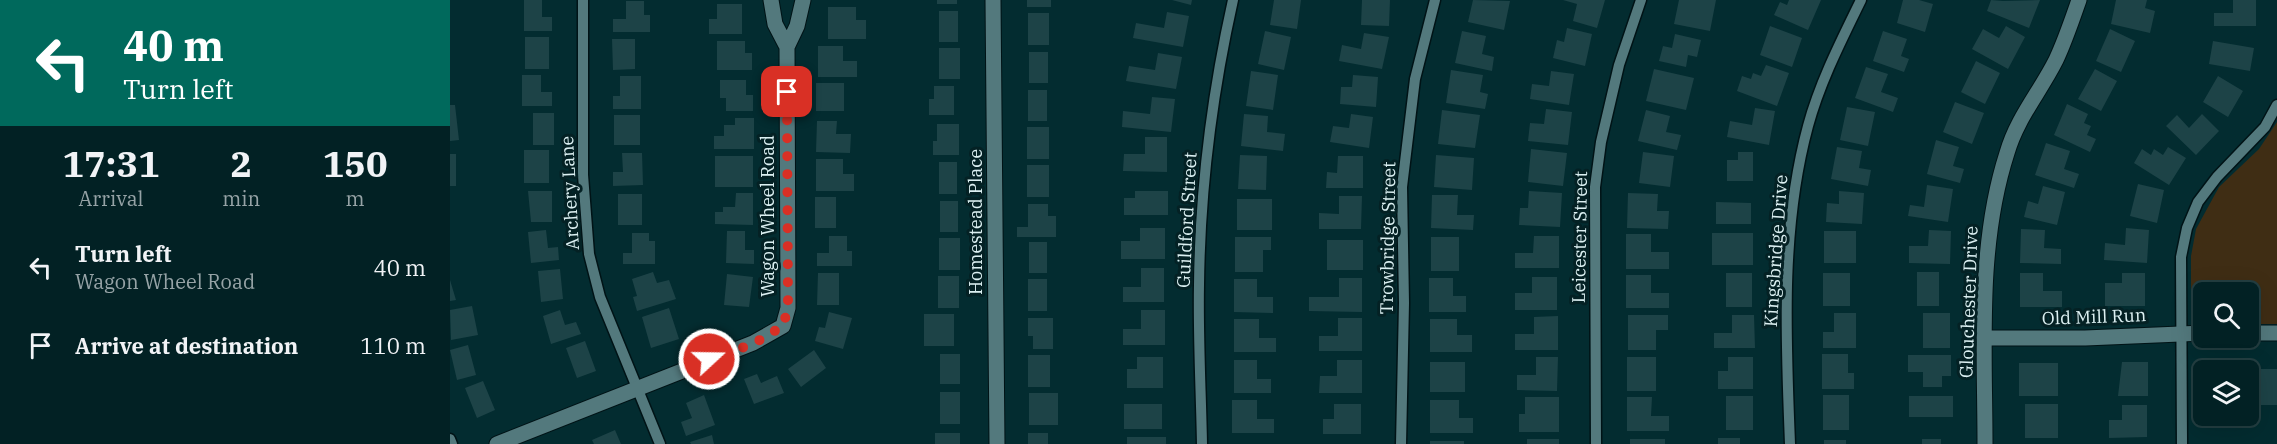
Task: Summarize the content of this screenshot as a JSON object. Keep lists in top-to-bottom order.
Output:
{
  "streets": {
    "street": [
      "Archery Lane",
      "Wagon Wheel Road",
      "Guildford Street",
      "Homestead Place",
      "Leicester Street",
      "Trowbridge Street",
      "Kingsbridge Drive",
      "Glouchester Drive",
      "Old Mill Run"
    ]
  },
  "crossings": [
    ["Archery Lane", "Wagon Wheel Road"],
    ["Glouchester Drive", "Old Mill Run"]
  ],
  "page": {
    "turn": ["40 m", "Turn left"],
    "eta": [
      "17:31",
      "Arrival",
      "2",
      "min",
      "150",
      "m"
    ],
    "list": [
      {
        "name": "Turn left",
        "note": "Wagon Wheel Road",
        "value": "40 m"
      },
      {
        "name": "Arrive at destination",
        "value": "110 m"
      }
    ]
  }
}
